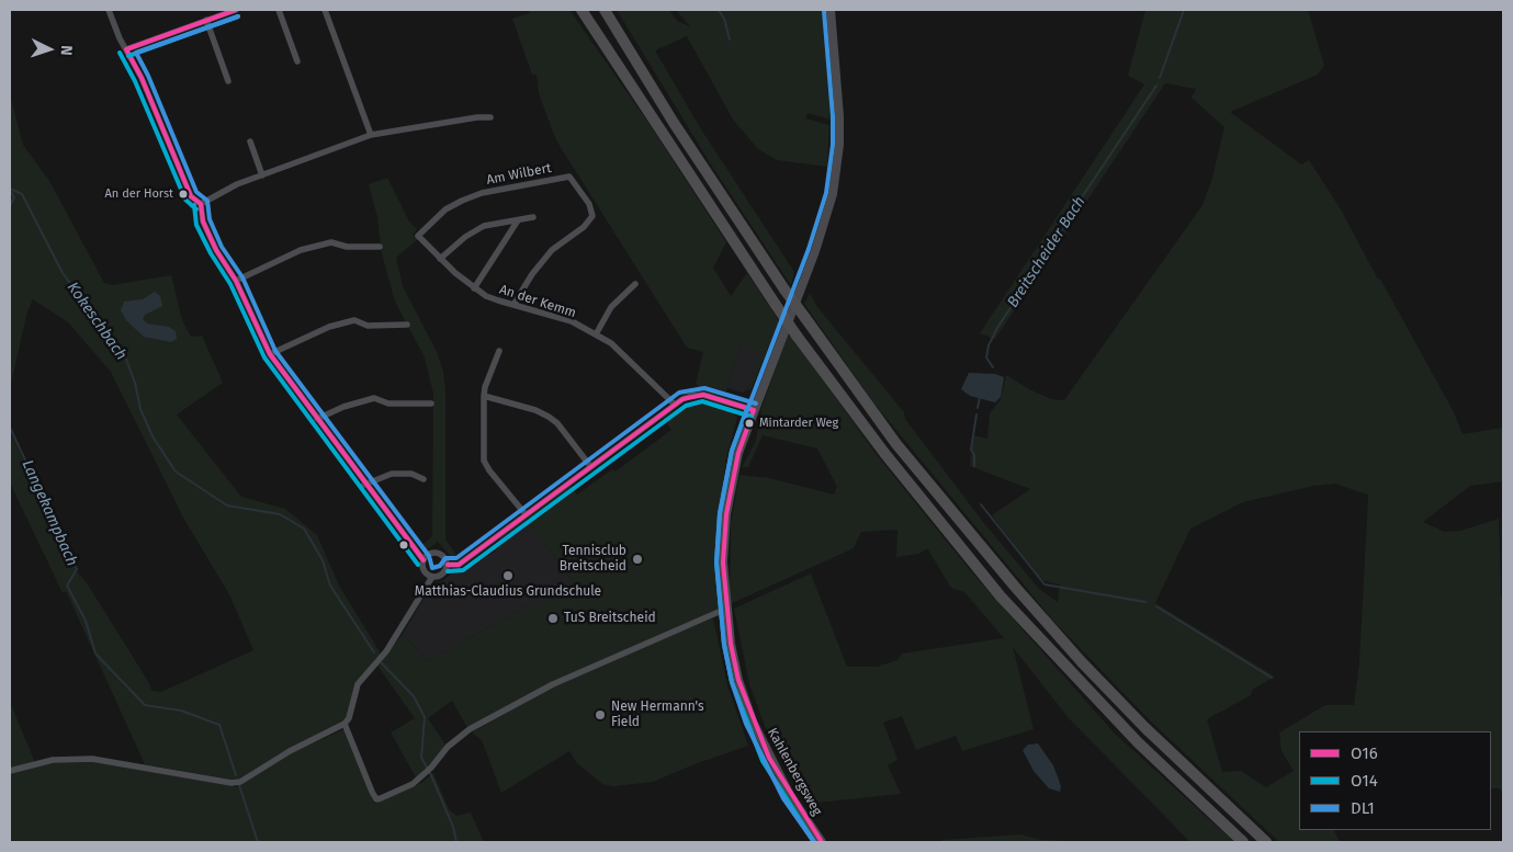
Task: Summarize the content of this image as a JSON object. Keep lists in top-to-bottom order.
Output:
{
  "streets": {
    "street": ["Am Wilbert", "An der Kemm", "Kahlenbergsweg"]
  },
  "crossings": [
    ["Am Wilbert", "An der Kemm"]
  ],
  "water": ["Breitscheider Bach", "Kokeschbach", "Langekampbach"],
  "places": [
    "An der Horst",
    "Mintarder Weg",
    "Tennisclub Breitscheid",
    "Matthias-Claudius Grundschule",
    "TuS Breitscheid",
    "New Hermann's Field"
  ],
  "lines": ["transit line O16", "transit line DL1", "transit line O14"],
  "legend": ["O16", "O14", "DL1"],
  "north": "right"
}
